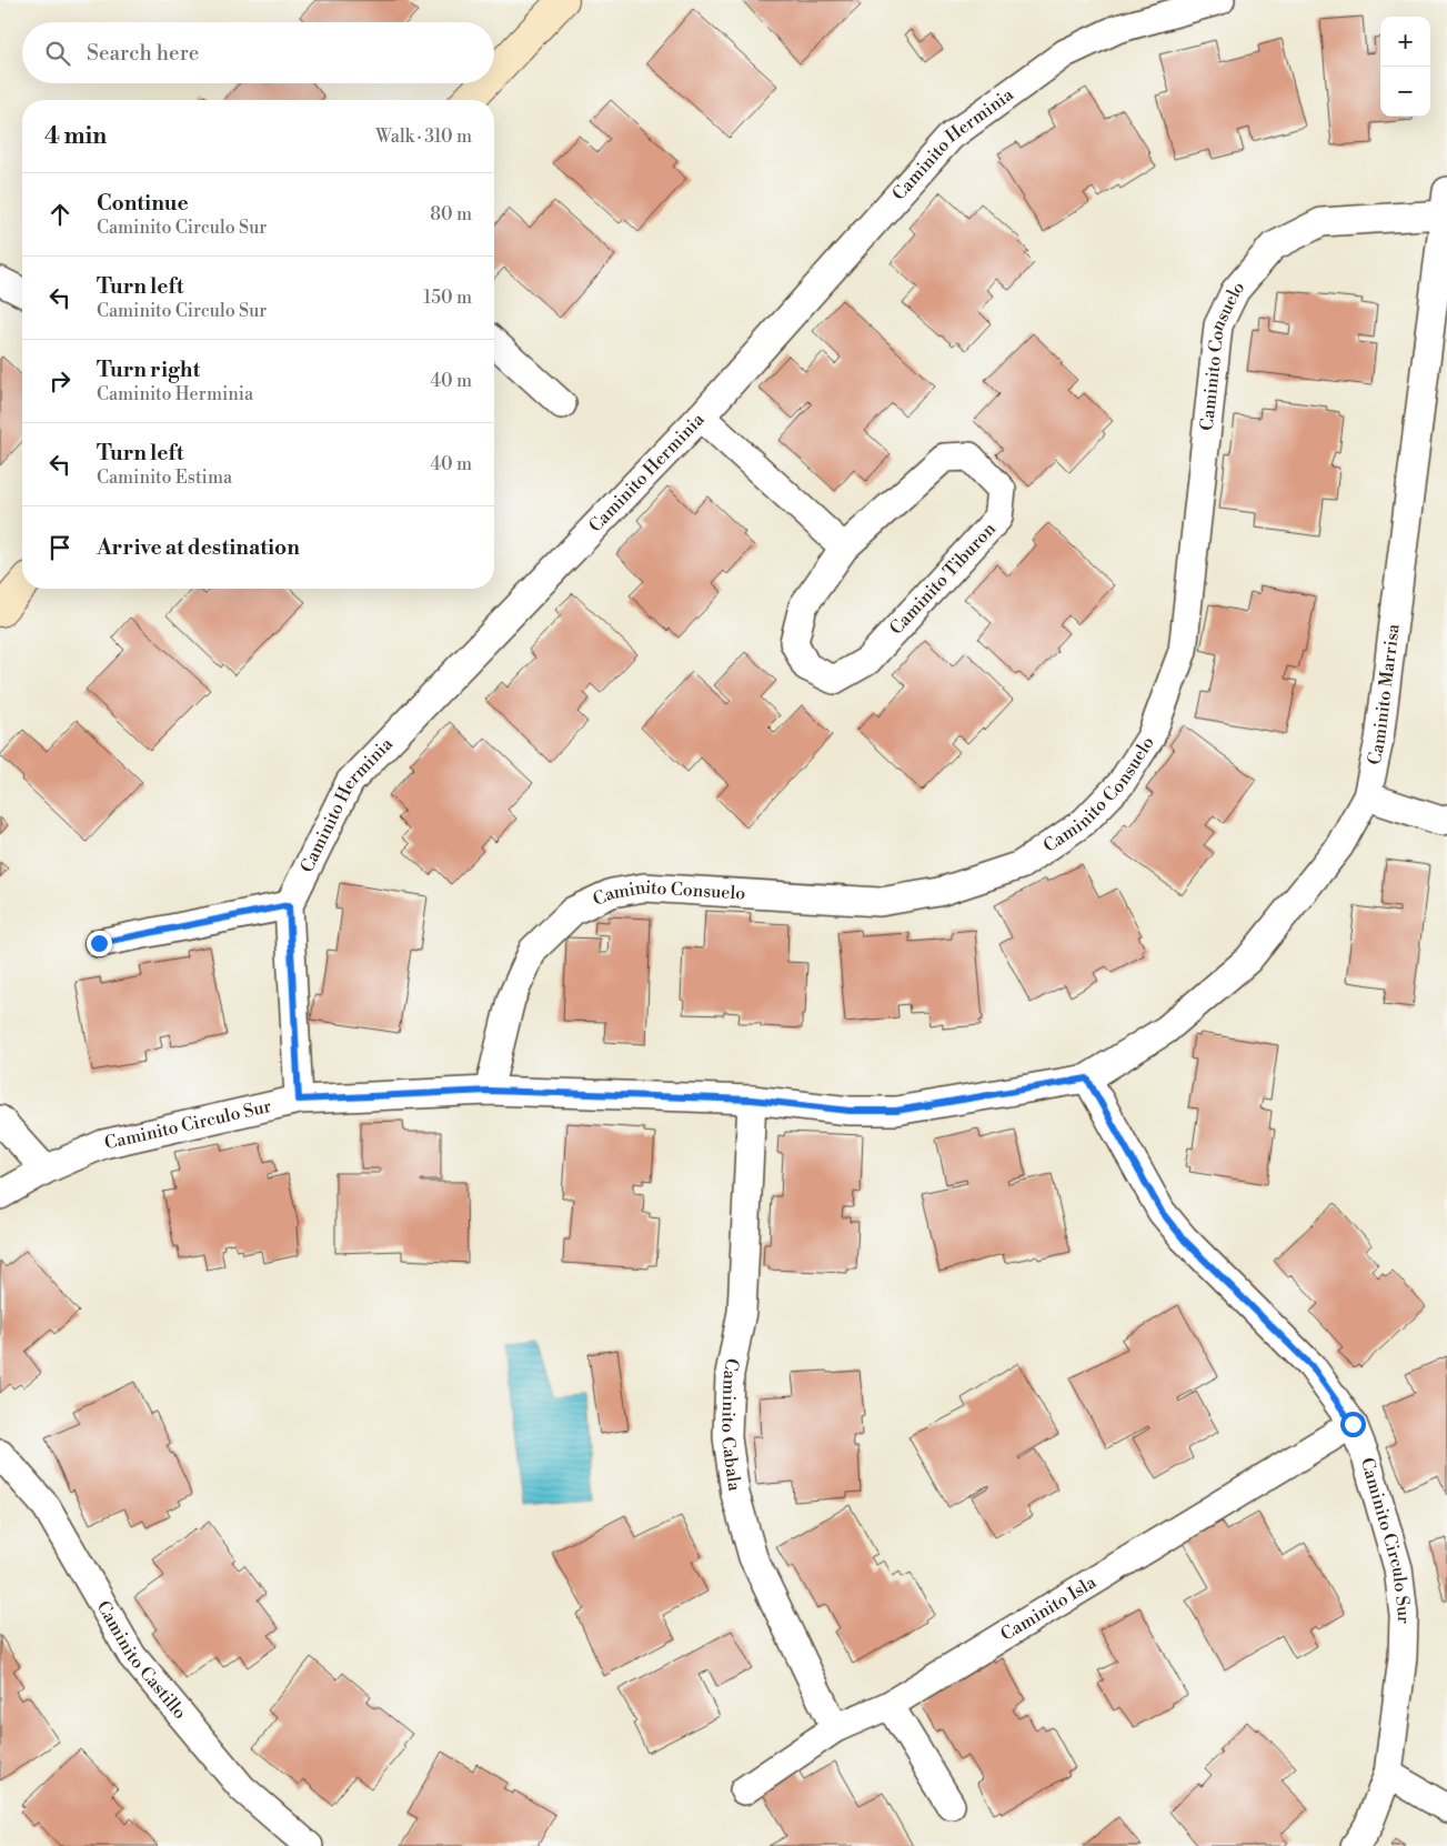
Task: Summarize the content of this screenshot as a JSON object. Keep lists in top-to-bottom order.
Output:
{
  "streets": {
    "street": [
      "Caminito Herminia",
      "Caminito Consuelo",
      "Caminito Tiburon",
      "Caminito Marrisa",
      "Caminito Circulo Sur",
      "Caminito Cabala",
      "Caminito Isla",
      "Caminito Castillo"
    ]
  },
  "crossings": [
    ["Caminito Herminia", "Caminito Circulo Sur"],
    ["Caminito Consuelo", "Caminito Marrisa"],
    ["Caminito Consuelo", "Caminito Circulo Sur"],
    ["Caminito Marrisa", "Caminito Circulo Sur"],
    ["Caminito Circulo Sur", "Caminito Cabala"],
    ["Caminito Circulo Sur", "Caminito Isla"],
    ["Caminito Cabala", "Caminito Isla"]
  ],
  "page": {
    "map_buttons": ["+", "−"],
    "search": "Search here",
    "heading": ["4 min", "Walk · 310 m"],
    "list": [
      ["Continue", "Caminito Circulo Sur", "80 m"],
      ["Turn left", "Caminito Circulo Sur", "150 m"],
      ["Turn right", "Caminito Herminia", "40 m"],
      ["Turn left", "Caminito Estima", "40 m"],
      "Arrive at destination"
    ]
  }
}
